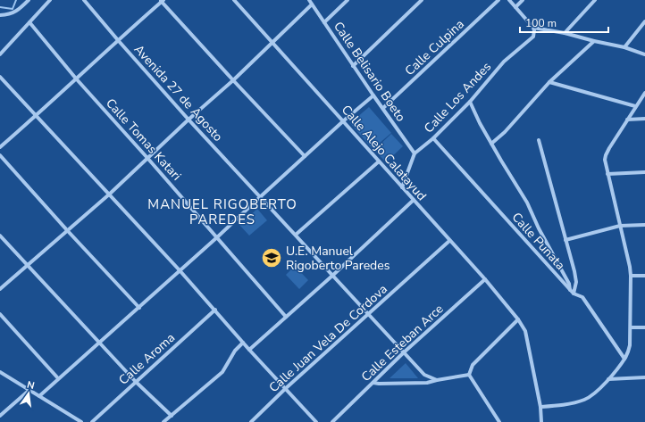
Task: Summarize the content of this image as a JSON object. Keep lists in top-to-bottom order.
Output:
{
  "streets": {
    "street": [
      "Calle Culpina",
      "Calle Belisario Boeto",
      "Avenida 27 de Agosto",
      "Calle Los Andes",
      "Calle Tomas Katari",
      "Calle Alejo Calatayud",
      "Calle Punata",
      "Calle Juan Vela De Cordova",
      "Calle Esteban Arce",
      "Calle Aroma"
    ]
  },
  "crossings": [
    ["Calle Culpina", "Calle Belisario Boeto"],
    ["Calle Belisario Boeto", "Calle Los Andes"],
    ["Avenida 27 de Agosto", "Calle Juan Vela De Cordova"],
    ["Avenida 27 de Agosto", "Calle Esteban Arce"],
    ["Calle Los Andes", "Calle Punata"],
    ["Calle Alejo Calatayud", "Calle Juan Vela De Cordova"],
    ["Calle Alejo Calatayud", "Calle Esteban Arce"]
  ],
  "districts": ["MANUEL RIGOBERTO PAREDES"],
  "places": {
    "school or university": ["U.E. Manuel Rigoberto Paredes"]
  },
  "scale_bar": "100 m",
  "north": "top"
}
